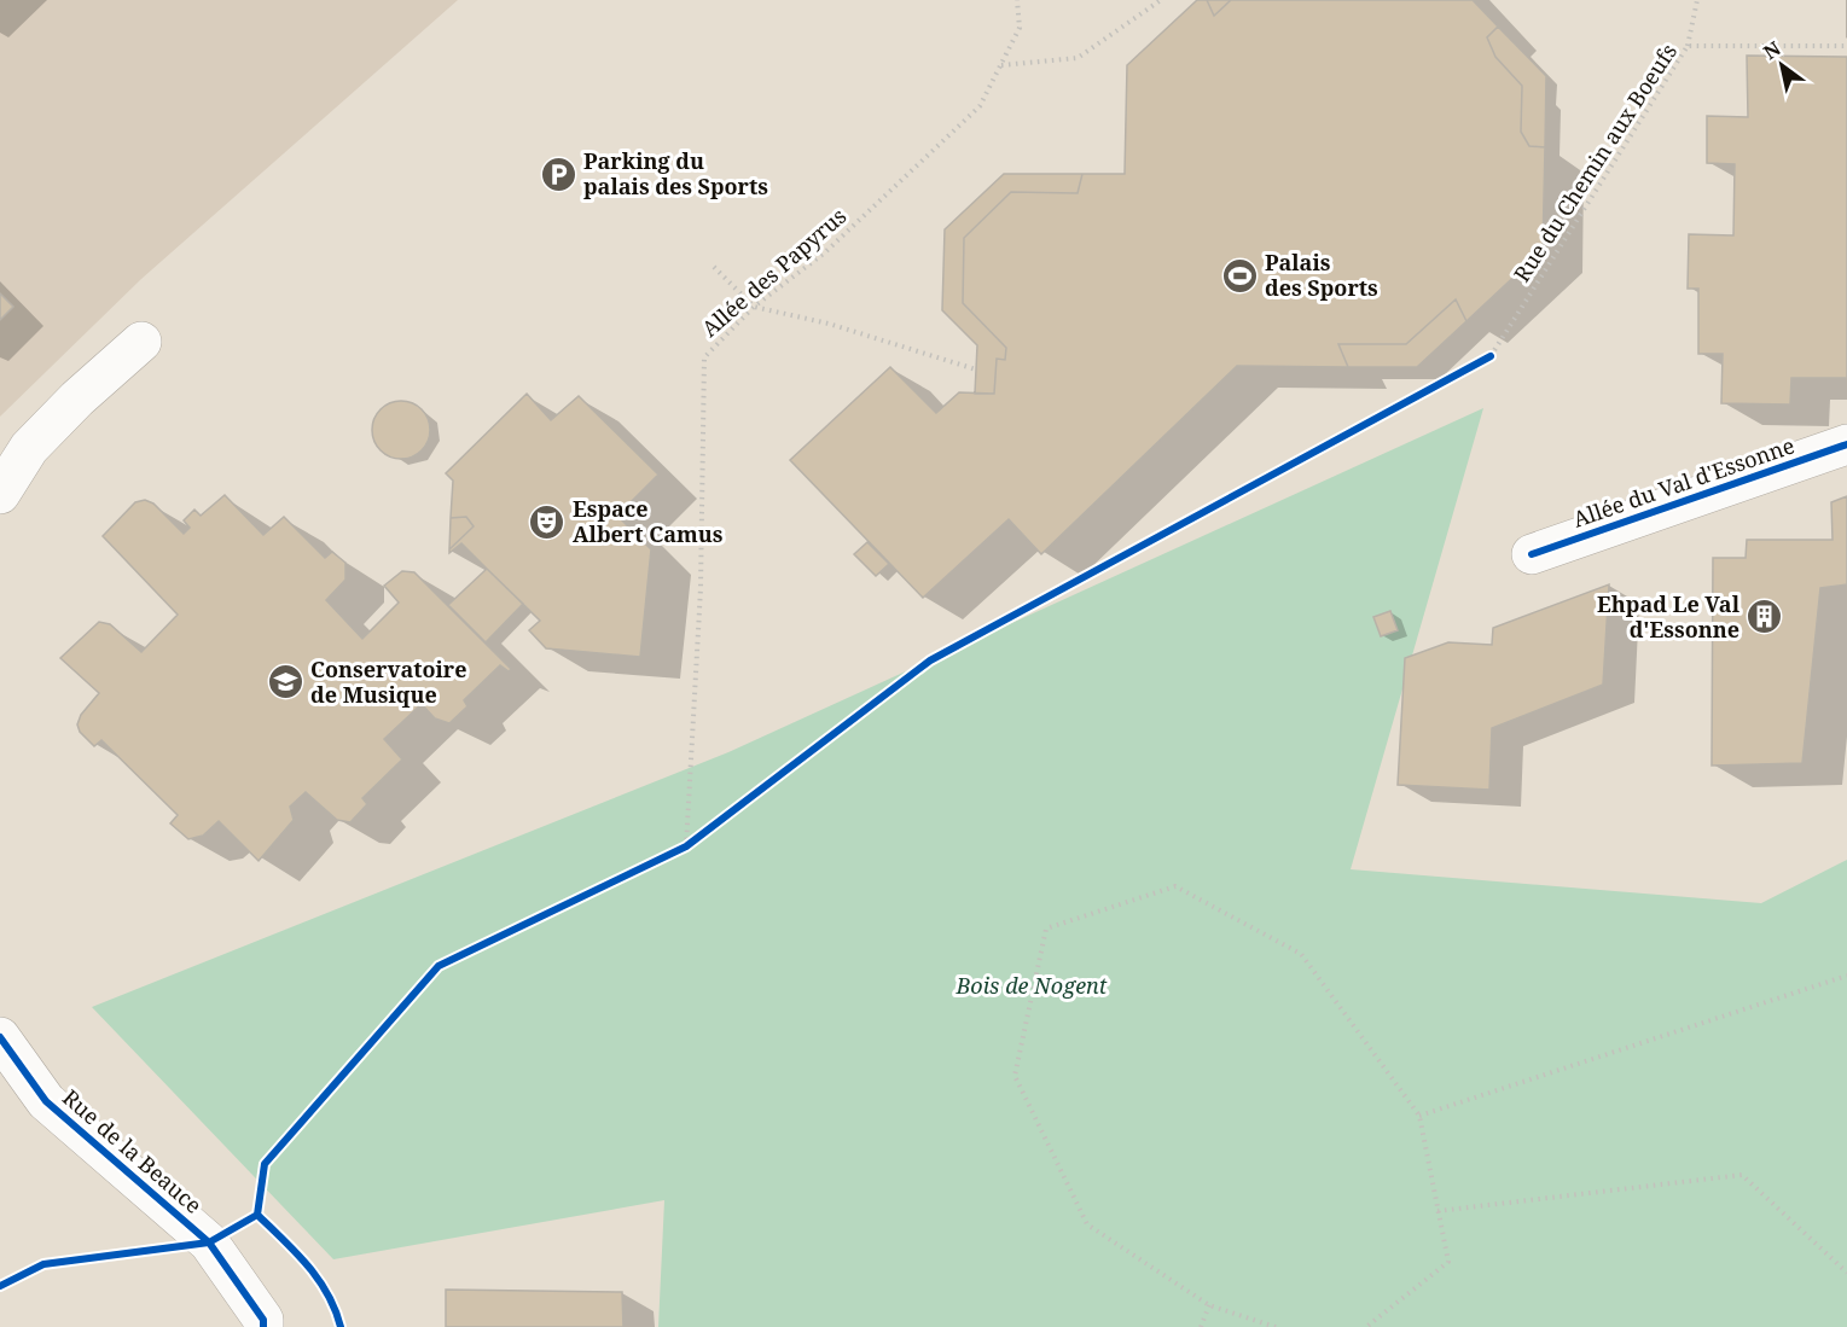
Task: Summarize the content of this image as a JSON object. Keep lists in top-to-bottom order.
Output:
{
  "streets": {
    "street": ["Allée du Val d'Essonne", "Rue de la Beauce"],
    "path": ["Rue du Chemin aux Boeufs", "Allée des Papyrus"]
  },
  "parks": ["Bois de Nogent"],
  "places": {
    "parking": ["Parking du palais des Sports"],
    "sports": ["Palais des Sports"],
    "theatre": ["Espace Albert Camus"],
    "building": ["Ehpad Le Val d'Essonne"],
    "school or university": ["Conservatoire de Musique"]
  },
  "north": "top left"
}
